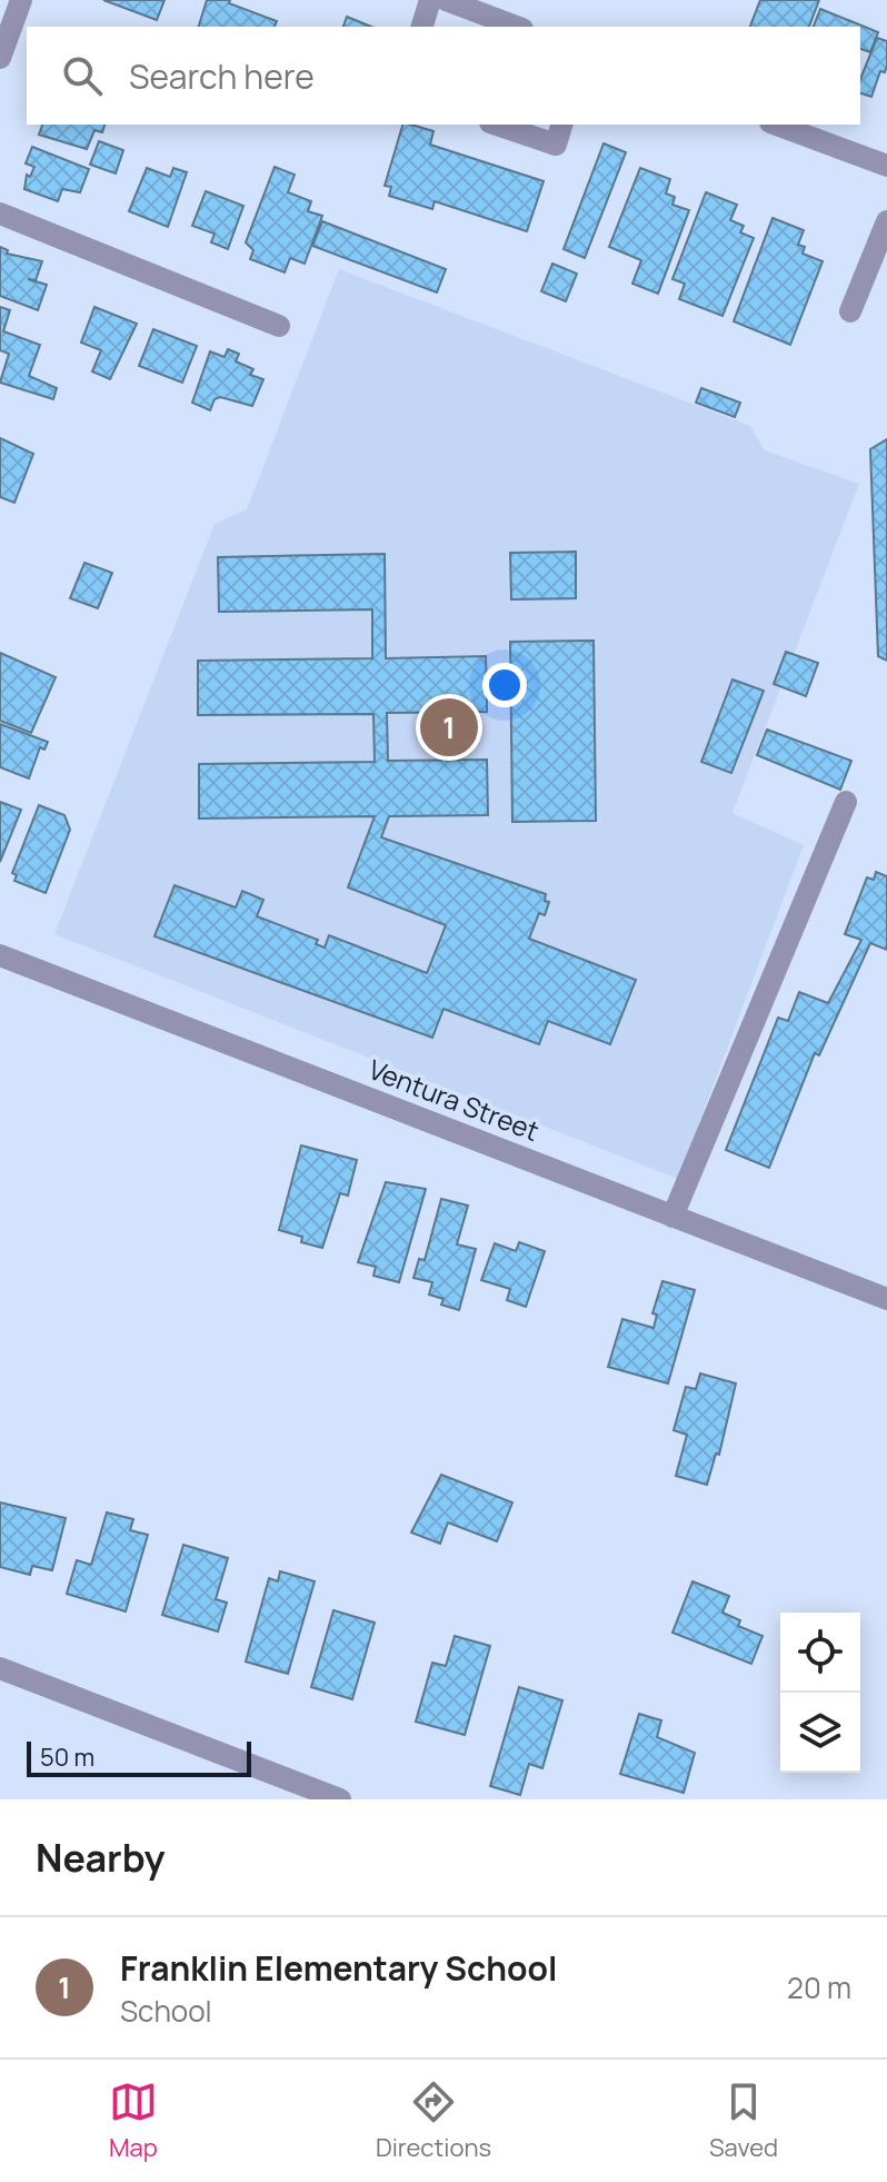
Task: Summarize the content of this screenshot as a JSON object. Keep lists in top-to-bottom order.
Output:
{
  "streets": {
    "street": ["Ventura Street"]
  },
  "scale_bar": "50 m",
  "page": {
    "search": "Search here",
    "pins": "1",
    "scale": "50 m",
    "heading": "Nearby",
    "list": [
      {
        "mark": "1",
        "name": "Franklin Elementary School",
        "note": "School",
        "value": "20 m"
      }
    ],
    "nav": ["Map", "Directions", "Saved"]
  }
}
